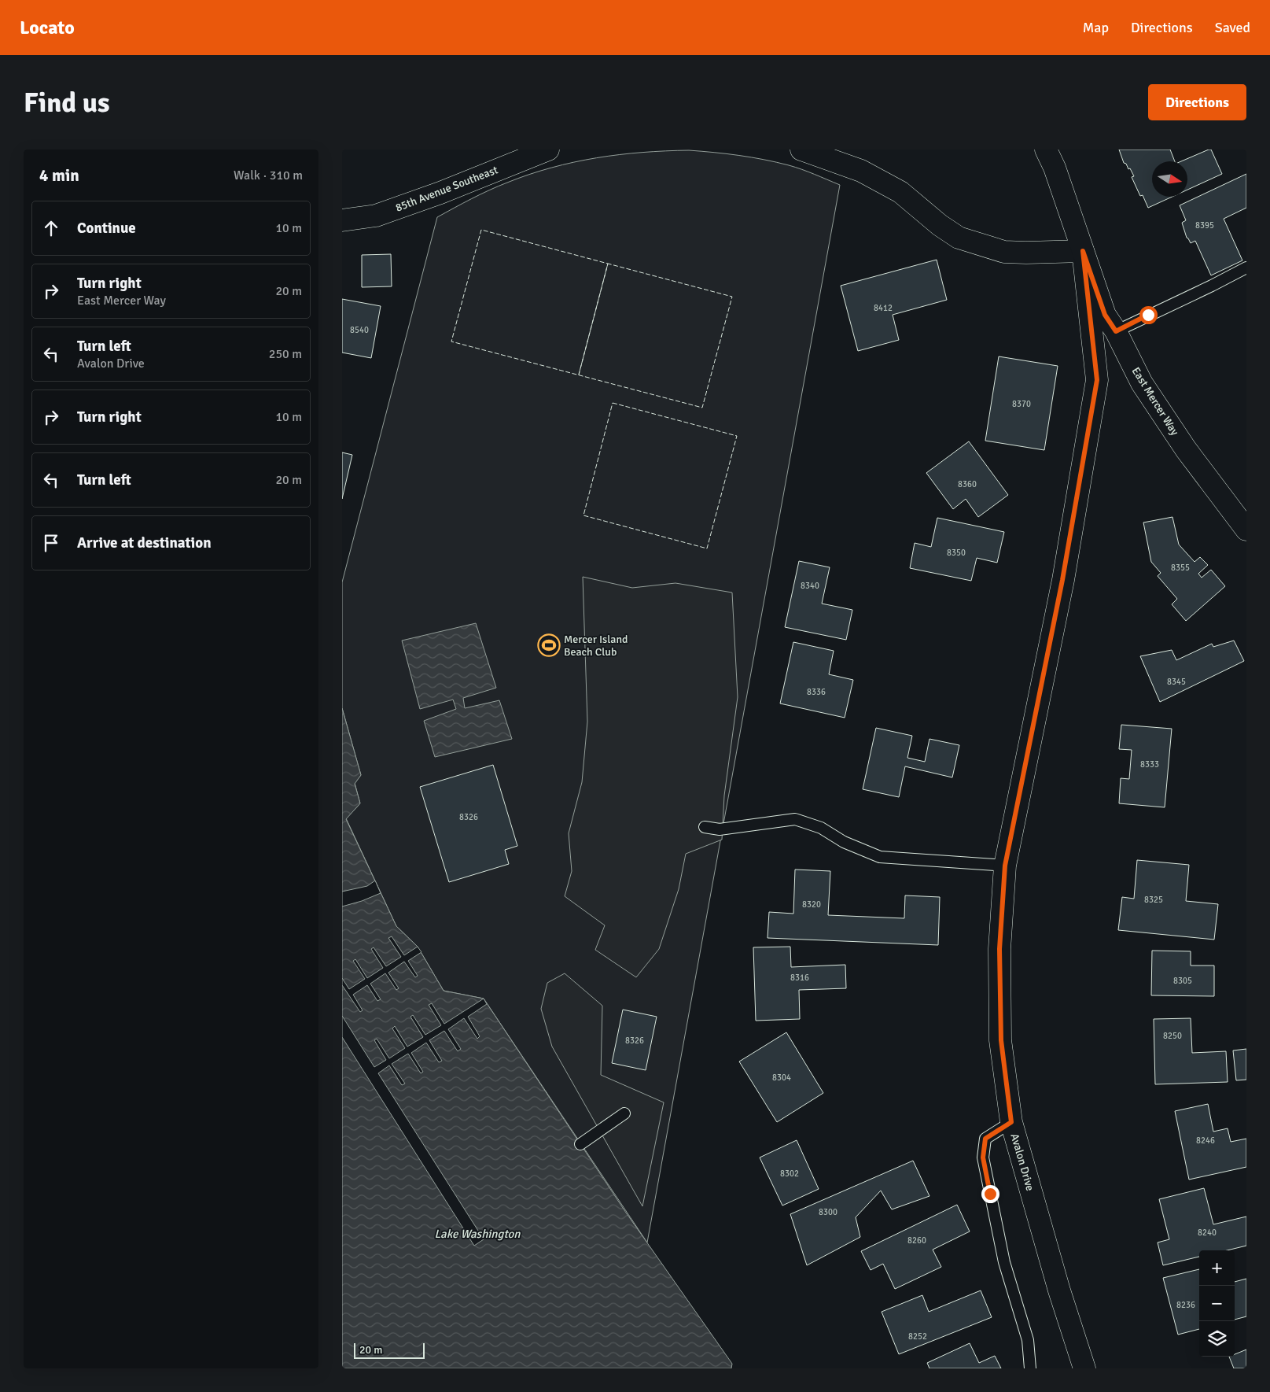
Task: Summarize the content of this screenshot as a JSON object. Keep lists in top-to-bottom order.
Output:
{
  "streets": {
    "street": ["85th Avenue Southeast", "East Mercer Way", "Avalon Drive"]
  },
  "crossings": [
    ["East Mercer Way", "Avalon Drive"]
  ],
  "water": ["Lake Washington"],
  "places": {
    "sports": ["Mercer Island Beach Club"]
  },
  "house_numbers": [
    "8395",
    "8412",
    "8540",
    "8370",
    "8360",
    "8350",
    "8355",
    "8340",
    "8345",
    "8336",
    "8333",
    "8326",
    "8325",
    "8320",
    "8316",
    "8305",
    "8250",
    "8326",
    "8304",
    "8246",
    "8302",
    "8300",
    "8240",
    "8260",
    "8236",
    "8252"
  ],
  "scale_bar": "20 m",
  "north": "right",
  "page": {
    "header": "Locato",
    "nav": ["Map", "Directions", "Saved"],
    "buttons": "Directions",
    "title": "Find us",
    "heading": ["4 min", "Walk · 310 m"],
    "list": [
      ["Continue", "10 m"],
      ["Turn right", "East Mercer Way", "20 m"],
      ["Turn left", "Avalon Drive", "250 m"],
      ["Turn right", "10 m"],
      ["Turn left", "20 m"],
      "Arrive at destination"
    ],
    "map_buttons": ["+", "−"],
    "scale": "20 m"
  }
}
